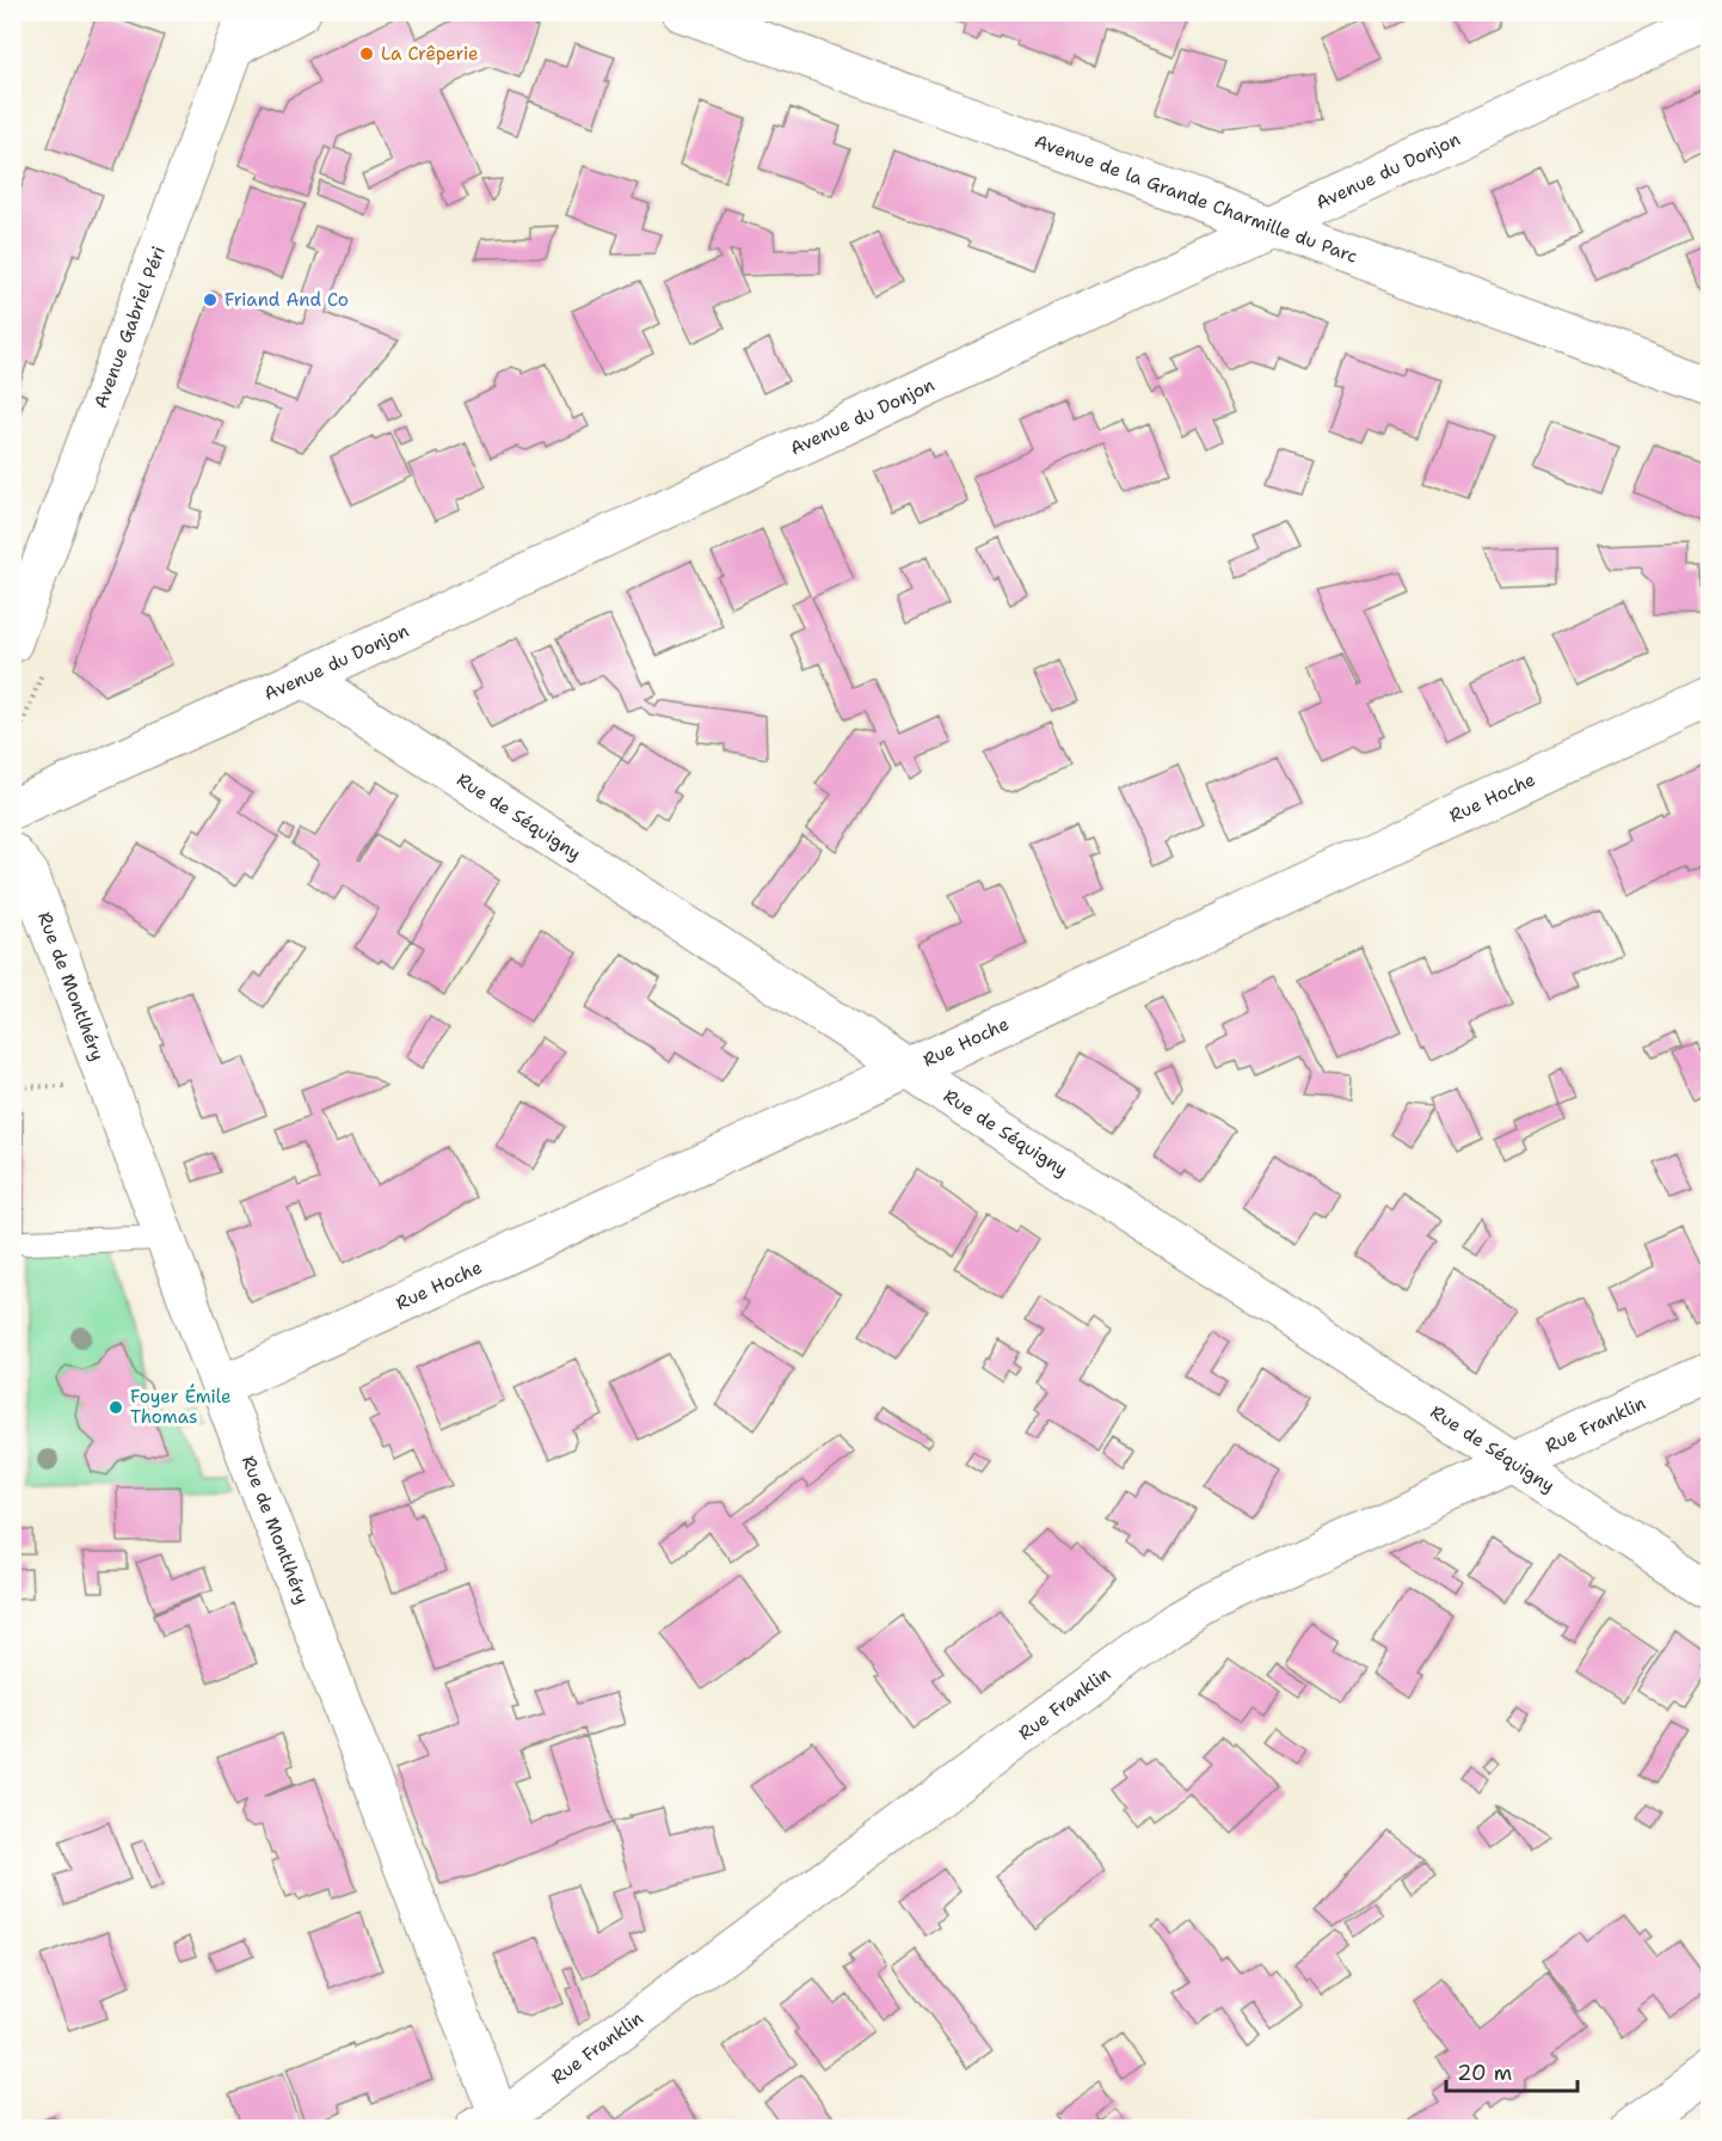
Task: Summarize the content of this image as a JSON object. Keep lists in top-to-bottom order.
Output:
{
  "streets": {
    "street": [
      "Avenue du Donjon",
      "Avenue de la Grande Charmille du Parc",
      "Avenue Gabriel Péri",
      "Rue Hoche",
      "Rue de Séquigny",
      "Rue de Montlhéry",
      "Rue Franklin"
    ]
  },
  "crossings": [
    ["Avenue du Donjon", "Avenue de la Grande Charmille du Parc"],
    ["Avenue du Donjon", "Rue de Séquigny"],
    ["Rue Hoche", "Rue de Séquigny"],
    ["Rue Hoche", "Rue de Montlhéry"],
    ["Rue de Séquigny", "Rue Franklin"],
    ["Rue de Montlhéry", "Rue Franklin"]
  ],
  "places": ["La Crêperie", "Friand And Co", "Foyer Émile Thomas"],
  "scale_bar": "20 m"
}
